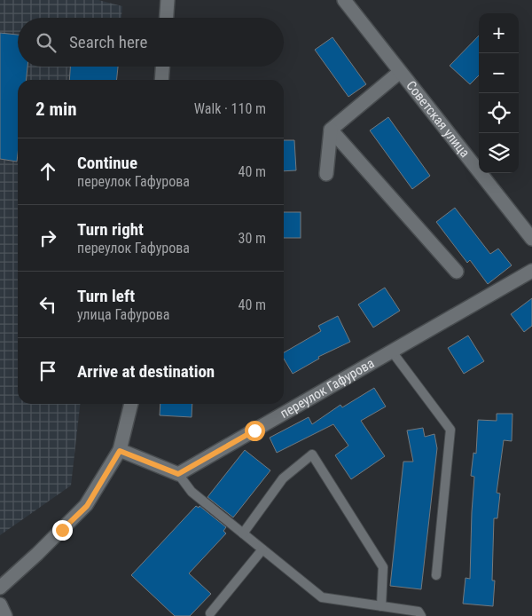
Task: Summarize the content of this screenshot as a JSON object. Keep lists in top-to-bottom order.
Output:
{
  "streets": {
    "street": ["Советская улица", "переулок Гафурова"]
  },
  "page": {
    "map_buttons": ["+", "−"],
    "search": "Search here",
    "heading": ["2 min", "Walk · 110 m"],
    "list": [
      ["Continue", "переулок Гафурова", "40 m"],
      ["Turn right", "переулок Гафурова", "30 m"],
      ["Turn left", "улица Гафурова", "40 m"],
      "Arrive at destination"
    ]
  }
}
